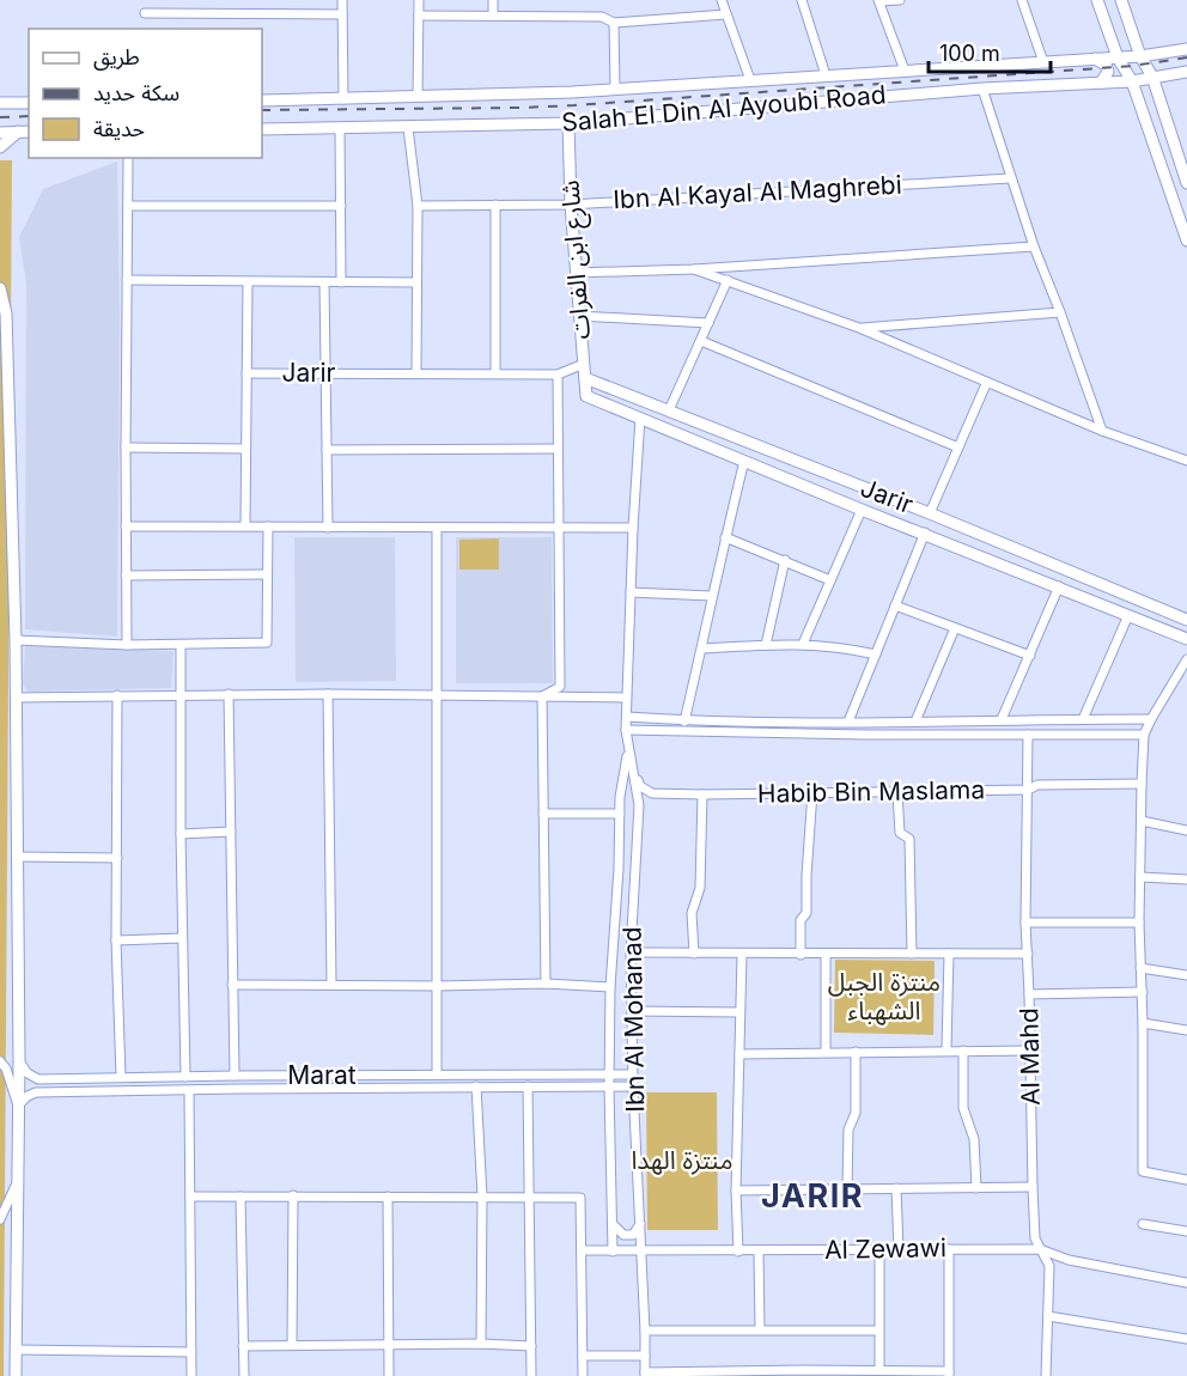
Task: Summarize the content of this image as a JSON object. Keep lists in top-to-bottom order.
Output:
{
  "streets": {
    "main road": ["Salah El Din Al Ayoubi Road", "شارع ابن الفرات", "Jarir"],
    "street": [
      "Ibn Al Kayal Al Maghrebi",
      "Habib Bin Maslama",
      "Ibn Al Mohanad",
      "Al Mahd",
      "Marat",
      "Al Zewawi"
    ]
  },
  "crossings": [
    ["Salah El Din Al Ayoubi Road", "شارع ابن الفرات"],
    ["Ibn Al Kayal Al Maghrebi", "شارع ابن الفرات"],
    ["شارع ابن الفرات", "Jarir"],
    ["Jarir", "Ibn Al Mohanad"],
    ["Habib Bin Maslama", "Ibn Al Mohanad"],
    ["Habib Bin Maslama", "Al Mahd"],
    ["Ibn Al Mohanad", "Marat"],
    ["Ibn Al Mohanad", "Al Zewawi"],
    ["Al Mahd", "Al Zewawi"]
  ],
  "districts": ["JARIR"],
  "parks": ["منتزة الجبل الشهباء", "منتزة الهدا"],
  "legend": ["طريق", "سكة حديد", "حديقة"],
  "scale_bar": "100 m"
}
